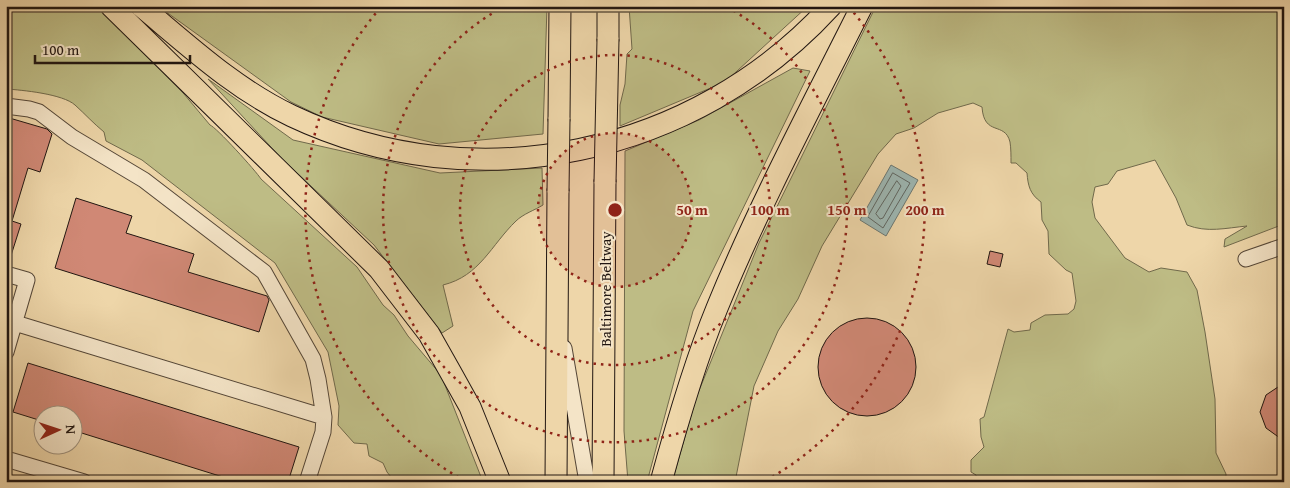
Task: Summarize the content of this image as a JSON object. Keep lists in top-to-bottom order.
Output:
{
  "streets": {
    "highway": ["Baltimore Beltway"]
  },
  "scale_bar": "100 m",
  "north": "right",
  "rings": [
    "50 m",
    "100 m",
    "150 m",
    "200 m"
  ]
}
